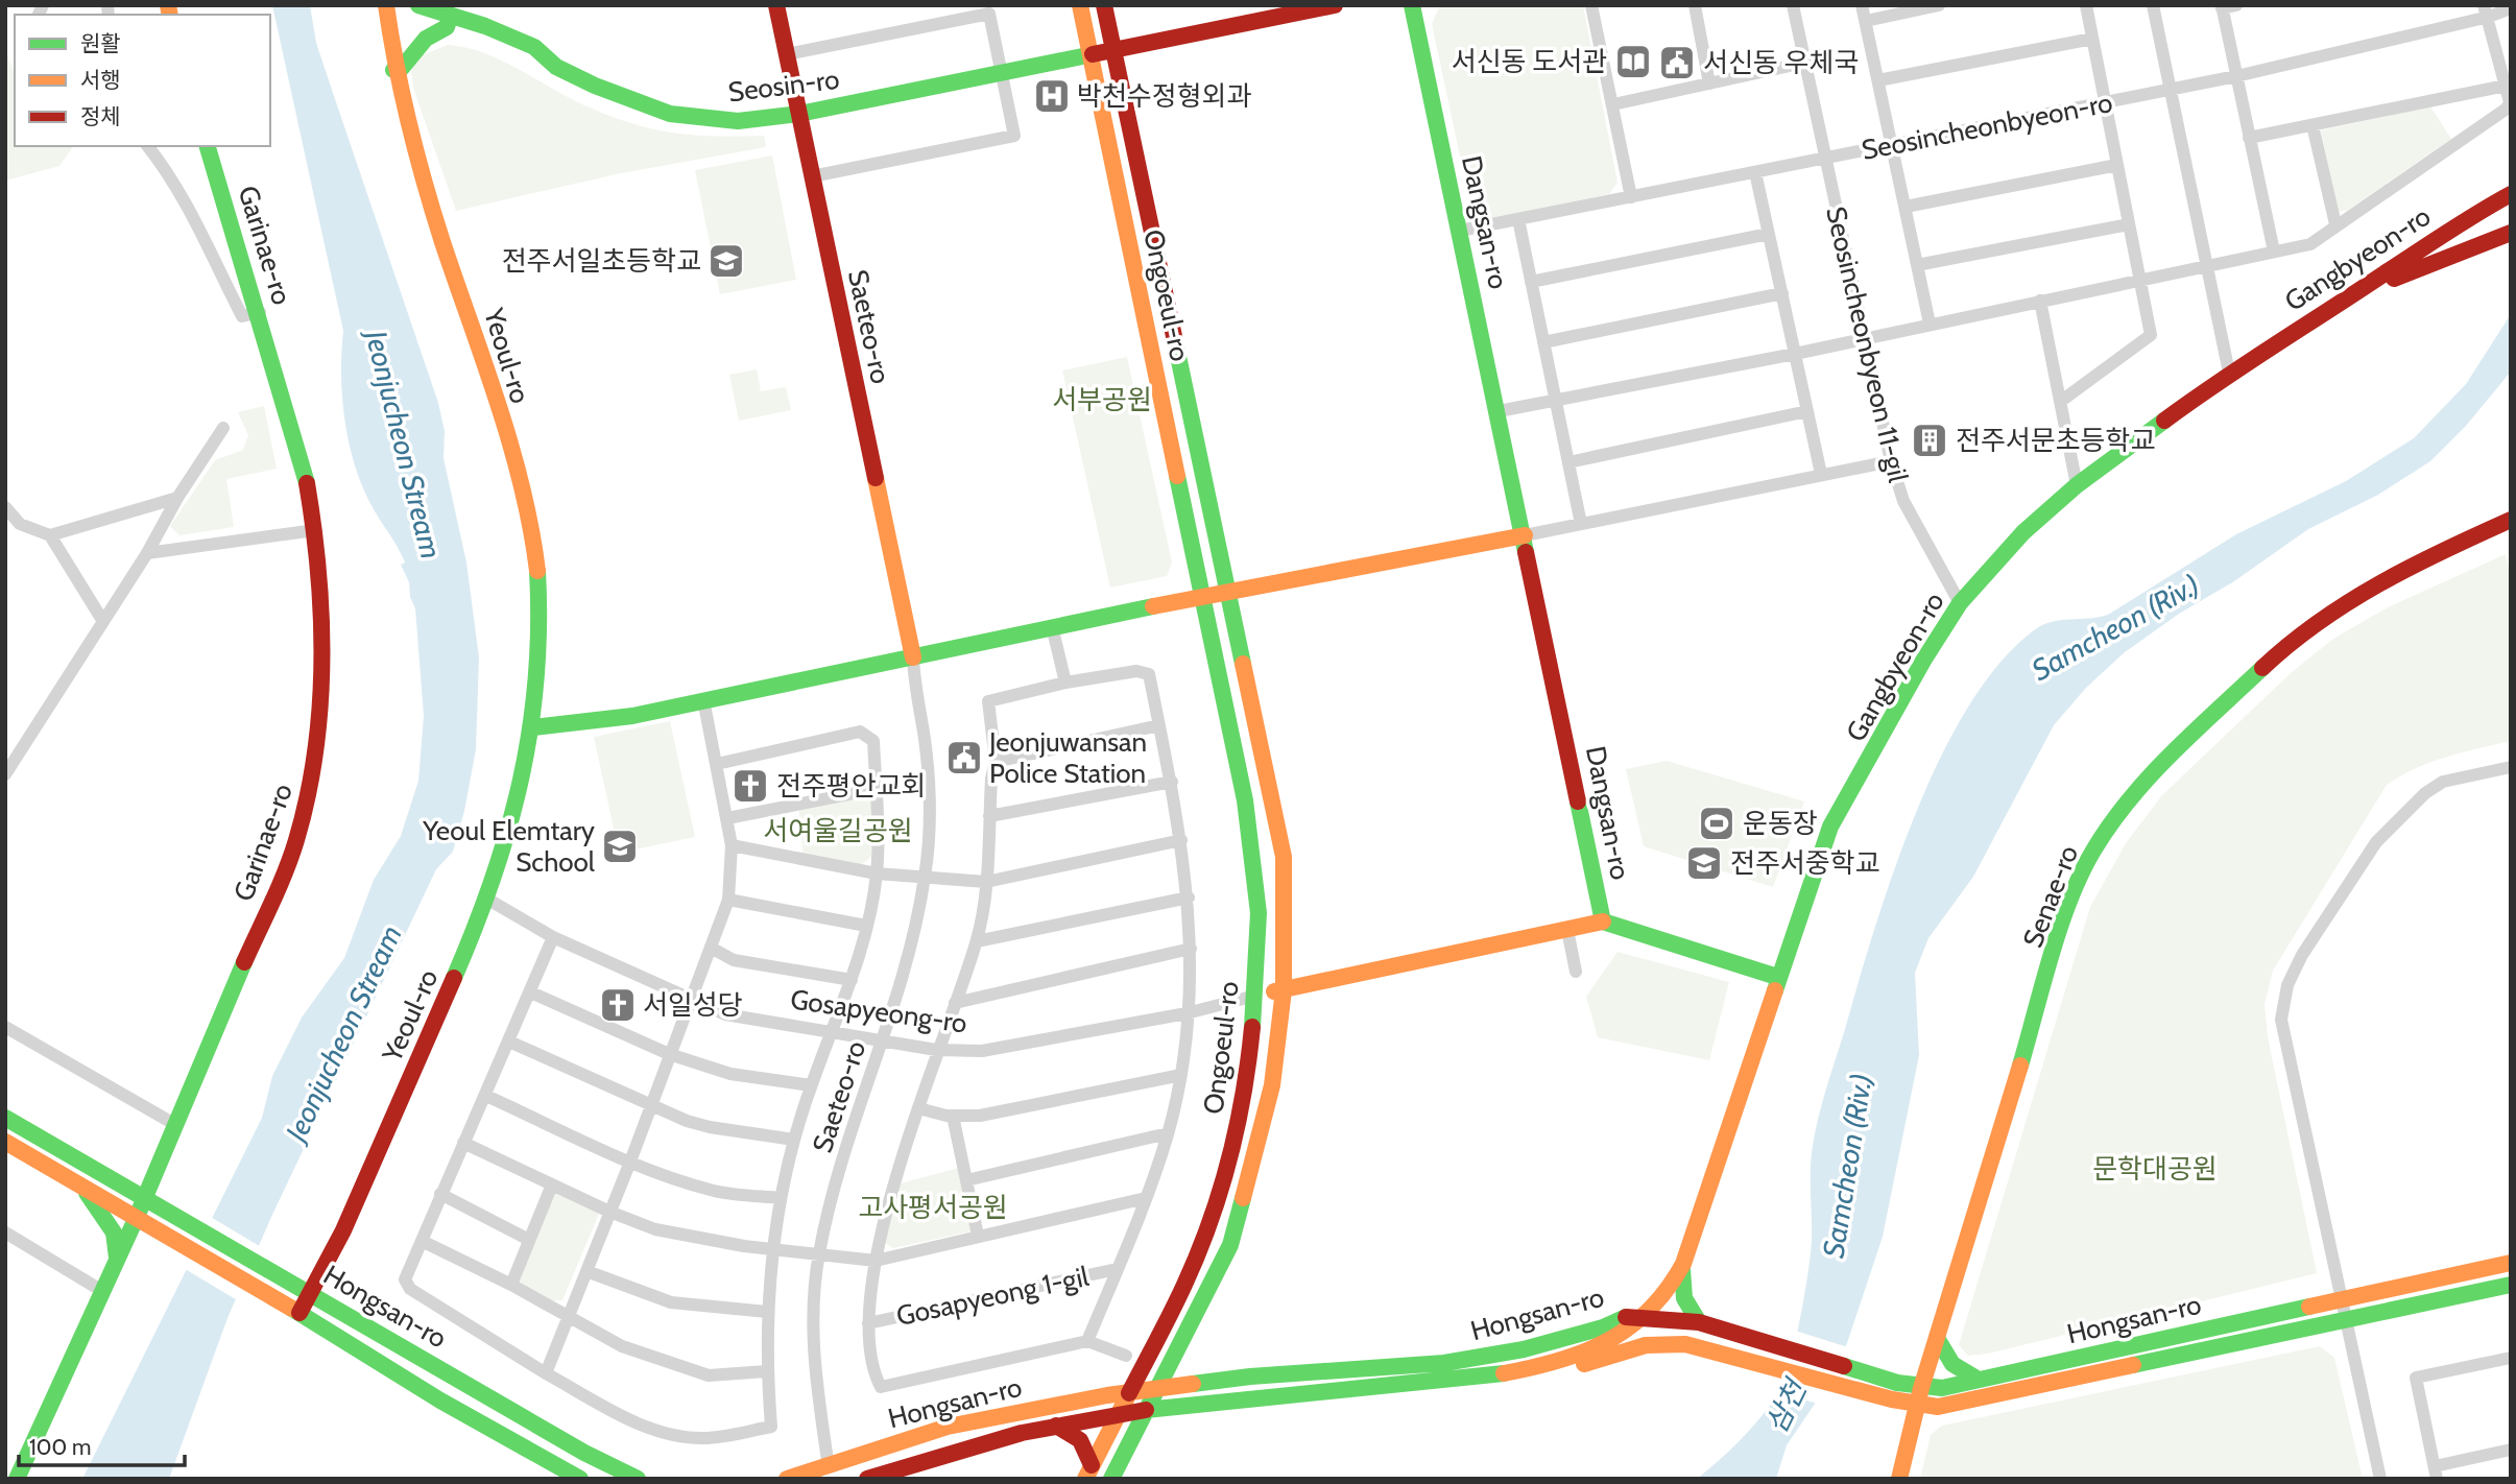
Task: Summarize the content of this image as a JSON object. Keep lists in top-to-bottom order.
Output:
{
  "streets": {
    "street": [
      "Seosin-ro",
      "Seosincheonbyeon-ro",
      "Dangsan-ro",
      "Garinae-ro",
      "Gangbyeon-ro",
      "Ongoeul-ro",
      "Saeteo-ro",
      "Seosincheonbyeon 11-gil",
      "Yeoul-ro",
      "Senae-ro",
      "Gosapyeong-ro",
      "Gosapyeong 1-gil",
      "Hongsan-ro"
    ]
  },
  "crossings": [
    ["Seosin-ro", "Ongoeul-ro"],
    ["Seosin-ro", "Saeteo-ro"],
    ["Seosincheonbyeon-ro", "Dangsan-ro"],
    ["Seosincheonbyeon-ro", "Seosincheonbyeon 11-gil"],
    ["Dangsan-ro", "Gangbyeon-ro"],
    ["Dangsan-ro", "Ongoeul-ro"],
    ["Garinae-ro", "Hongsan-ro"],
    ["Gangbyeon-ro", "Seosincheonbyeon 11-gil"],
    ["Gangbyeon-ro", "Hongsan-ro"],
    ["Ongoeul-ro", "Gosapyeong-ro"],
    ["Ongoeul-ro", "Hongsan-ro"],
    ["Saeteo-ro", "Gosapyeong-ro"],
    ["Saeteo-ro", "Hongsan-ro"],
    ["Yeoul-ro", "Gosapyeong-ro"],
    ["Yeoul-ro", "Hongsan-ro"],
    ["Senae-ro", "Hongsan-ro"],
    ["Gosapyeong-ro", "Gosapyeong 1-gil"]
  ],
  "water": ["Jeonjucheon Stream", "Samcheon (Riv.)", "삼천"],
  "parks": [
    "서부공원",
    "서여울길공원",
    "문학대공원",
    "고사평서공원"
  ],
  "places": {
    "library": ["서신동 도서관"],
    "public building": ["서신동 우체국", "Jeonjuwansan Police Station"],
    "hospital": ["박천수정형외과"],
    "school or university": ["전주서일초등학교", "Yeoul Elemtary School", "전주서중학교"],
    "building": ["전주서문초등학교"],
    "church": ["전주평안교회", "서일성당"],
    "sports": ["운동장"]
  },
  "legend": ["원활", "서행", "정체"],
  "scale_bar": "100 m"
}
